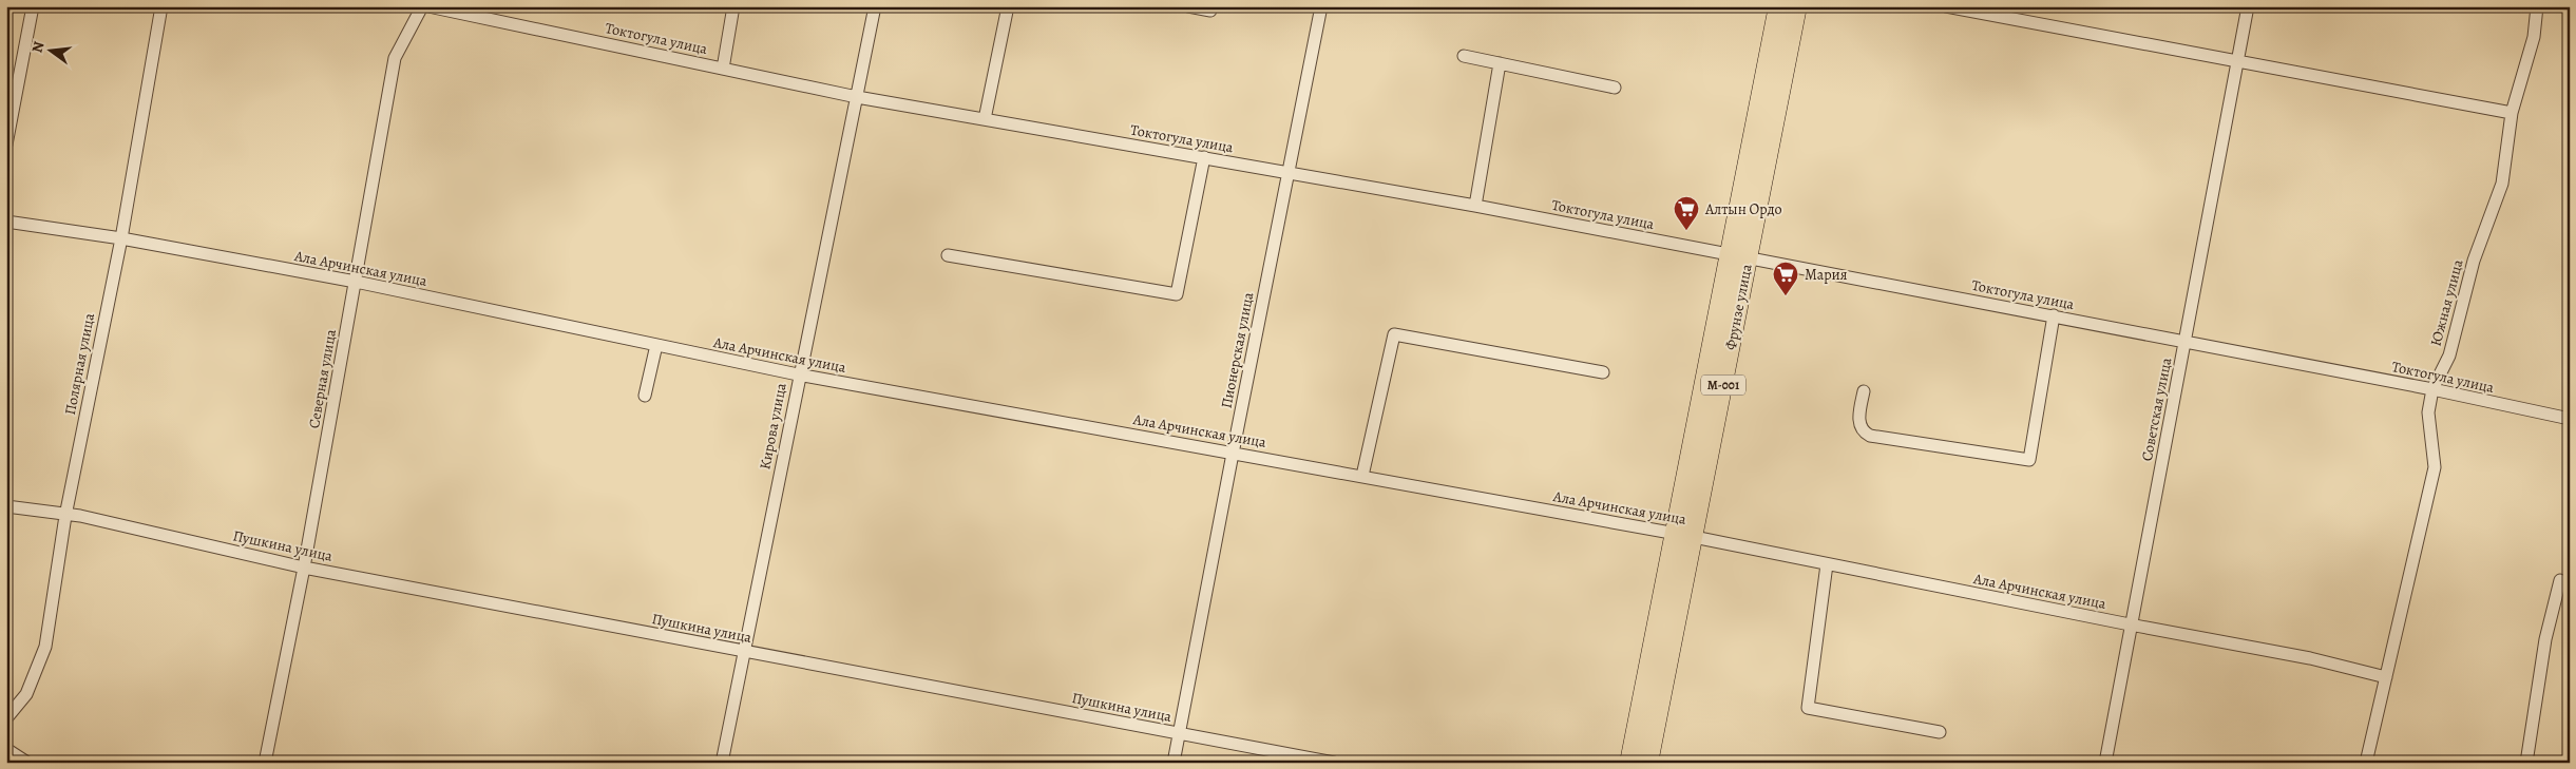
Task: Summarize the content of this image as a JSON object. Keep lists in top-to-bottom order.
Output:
{
  "streets": {
    "main road": ["Фрунзе улица", "M-001"],
    "street": [
      "Токтогула улица",
      "Ала Арчинская улица",
      "Южная улица",
      "Пионерская улица",
      "Полярная улица",
      "Северная улица",
      "Советская улица",
      "Кирова улица",
      "Пушкина улица"
    ]
  },
  "crossings": [
    ["Токтогула улица", "Южная улица"],
    ["Токтогула улица", "Фрунзе улица"],
    ["Токтогула улица", "Пионерская улица"],
    ["Токтогула улица", "Советская улица"],
    ["Токтогула улица", "Кирова улица"],
    ["Ала Арчинская улица", "Южная улица"],
    ["Ала Арчинская улица", "Фрунзе улица"],
    ["Ала Арчинская улица", "Пионерская улица"],
    ["Ала Арчинская улица", "Полярная улица"],
    ["Ала Арчинская улица", "Северная улица"],
    ["Ала Арчинская улица", "Советская улица"],
    ["Ала Арчинская улица", "Кирова улица"],
    ["Пионерская улица", "Пушкина улица"],
    ["Полярная улица", "Пушкина улица"],
    ["Северная улица", "Пушкина улица"],
    ["Кирова улица", "Пушкина улица"]
  ],
  "places": {
    "supermarket": ["Алтын Ордо", "Мария"]
  },
  "north": "left"
}
